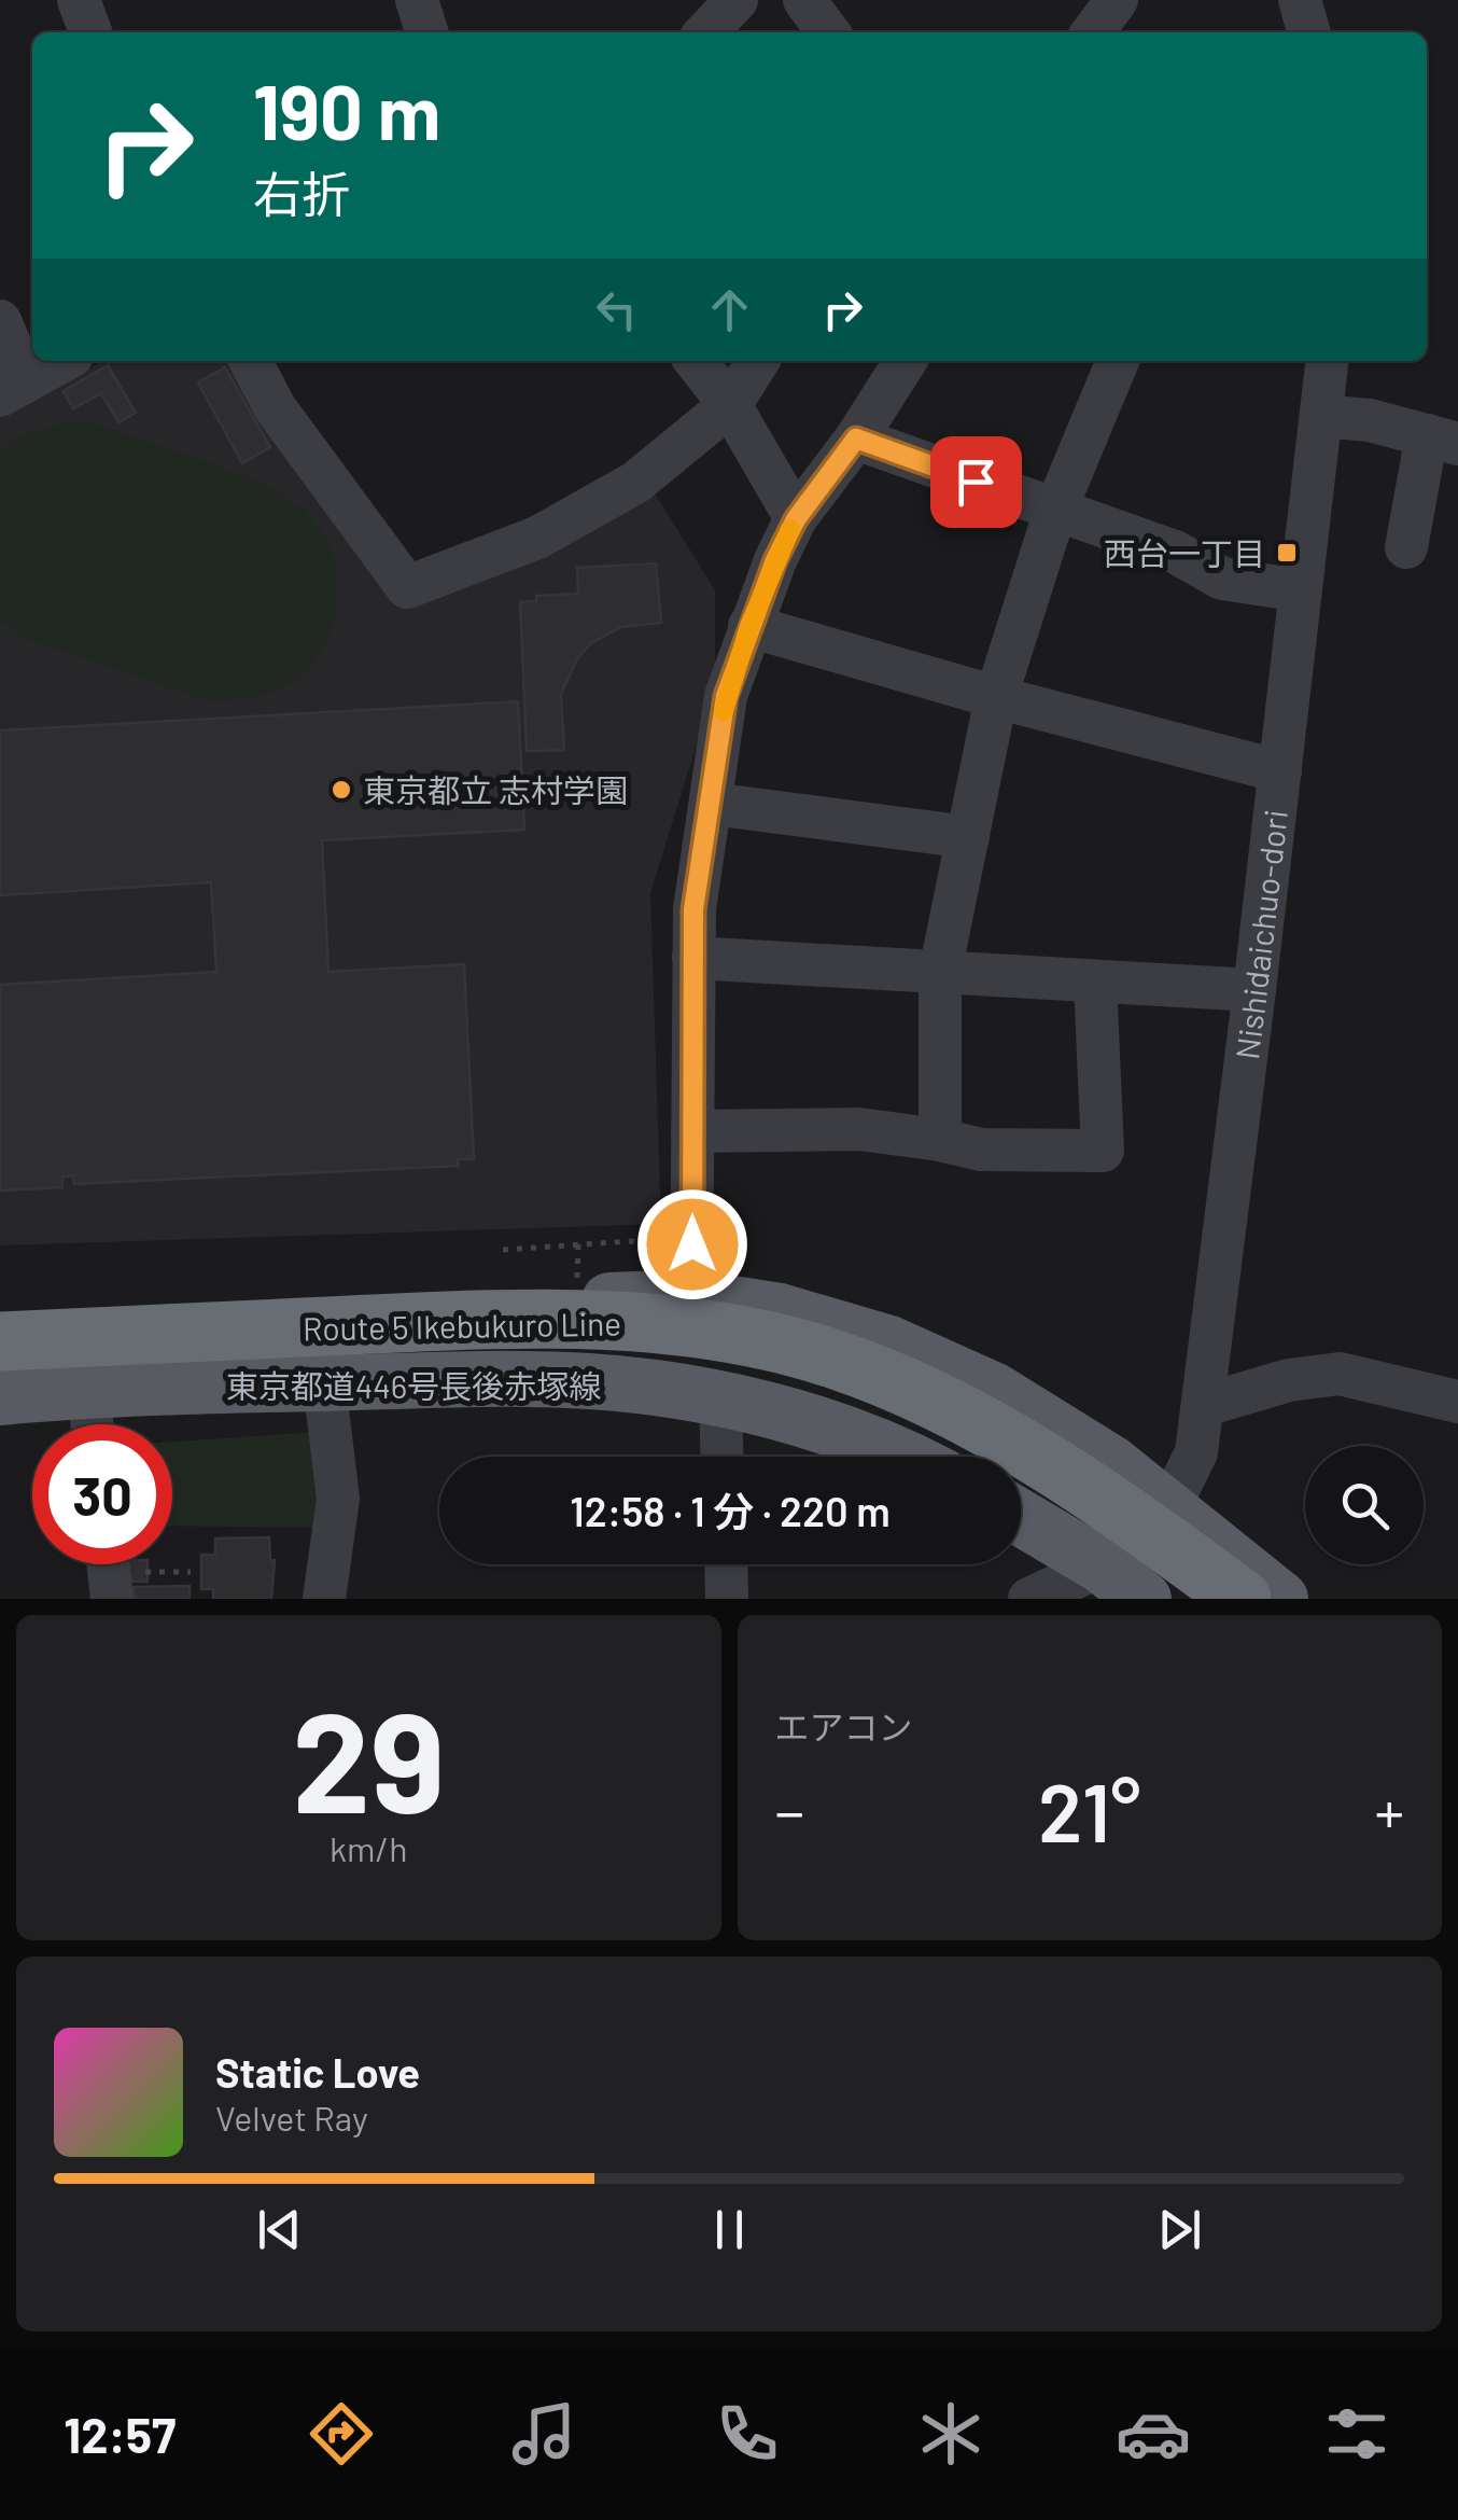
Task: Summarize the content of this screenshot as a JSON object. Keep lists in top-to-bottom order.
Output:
{
  "streets": {
    "highway": ["Route 5 Ikebukuro Line"],
    "main road": ["東京都道446号長後赤塚線"],
    "street": ["Nishidaichuo-dori"]
  },
  "places": {
    "transit": ["西台一丁目"],
    "other": ["東京都立 志村学園"]
  },
  "page": {
    "turn": ["190 m", "右折"],
    "limit": "30",
    "trip": "12:58 · 1 分 · 220 m",
    "tile": [
      ["29", "km/h"],
      "エアコン"
    ],
    "heat": ["−", "21°", "+"],
    "song": ["Static Love", "Velvet Ray"],
    "tabs": "12:57"
  }
}
